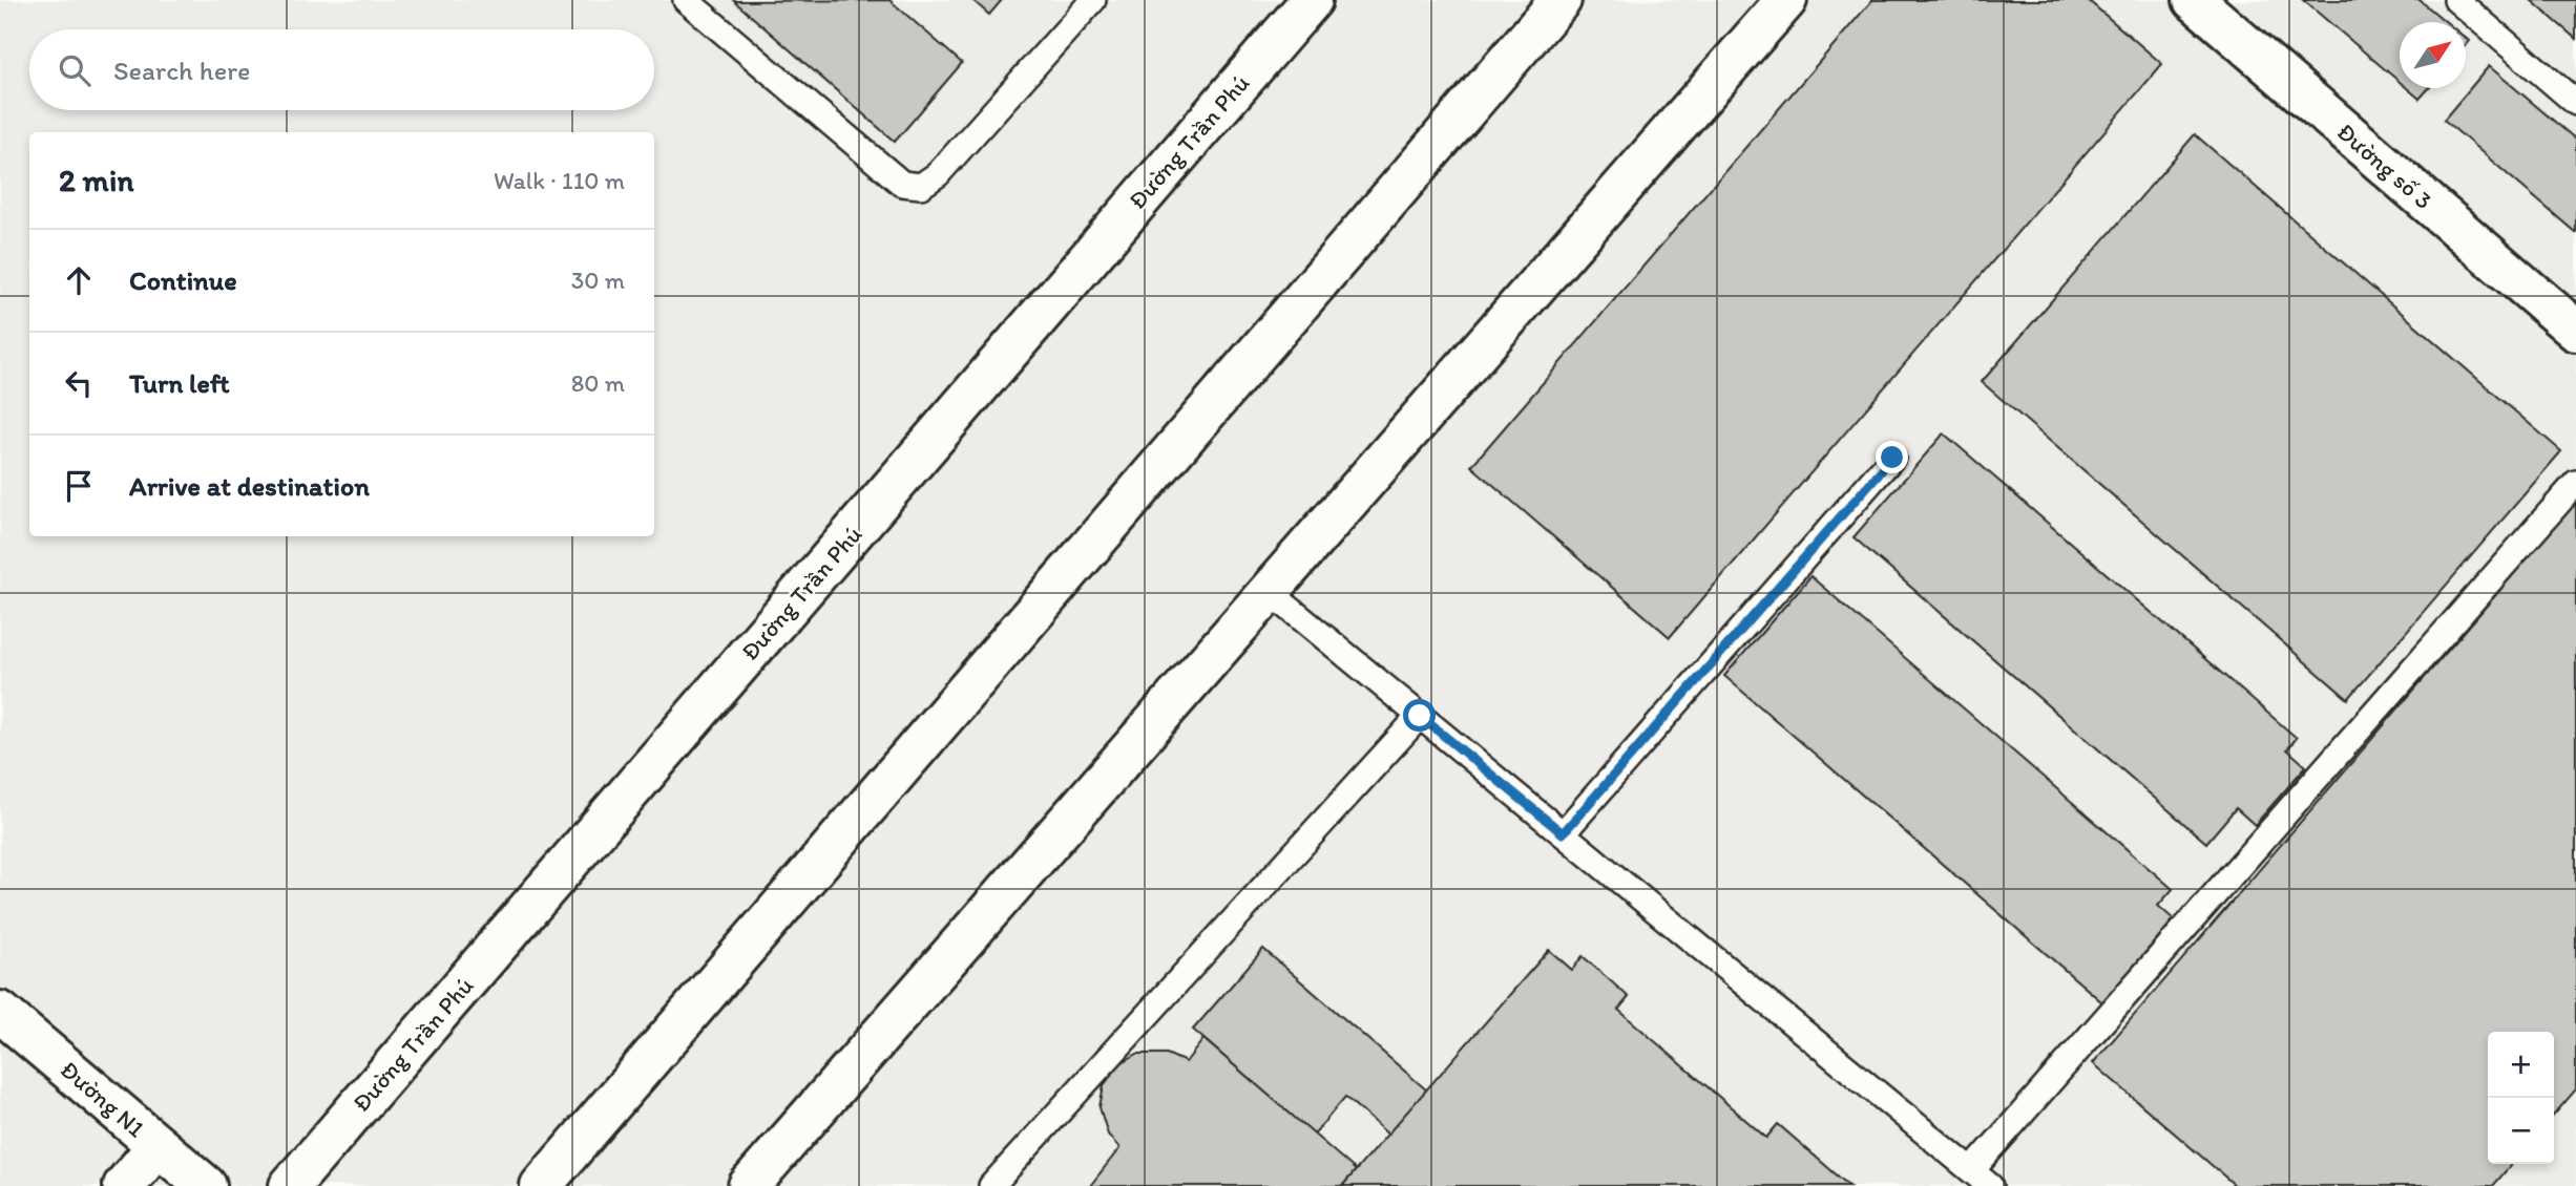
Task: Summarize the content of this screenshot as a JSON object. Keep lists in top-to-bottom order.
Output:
{
  "streets": {
    "main road": ["Đường Trần Phú", "Đường số 3", "Đường N1"]
  },
  "north": "top right",
  "page": {
    "search": "Search here",
    "heading": ["2 min", "Walk · 110 m"],
    "list": [
      ["Continue", "30 m"],
      ["Turn left", "80 m"],
      "Arrive at destination"
    ],
    "map_buttons": ["+", "−"]
  }
}
